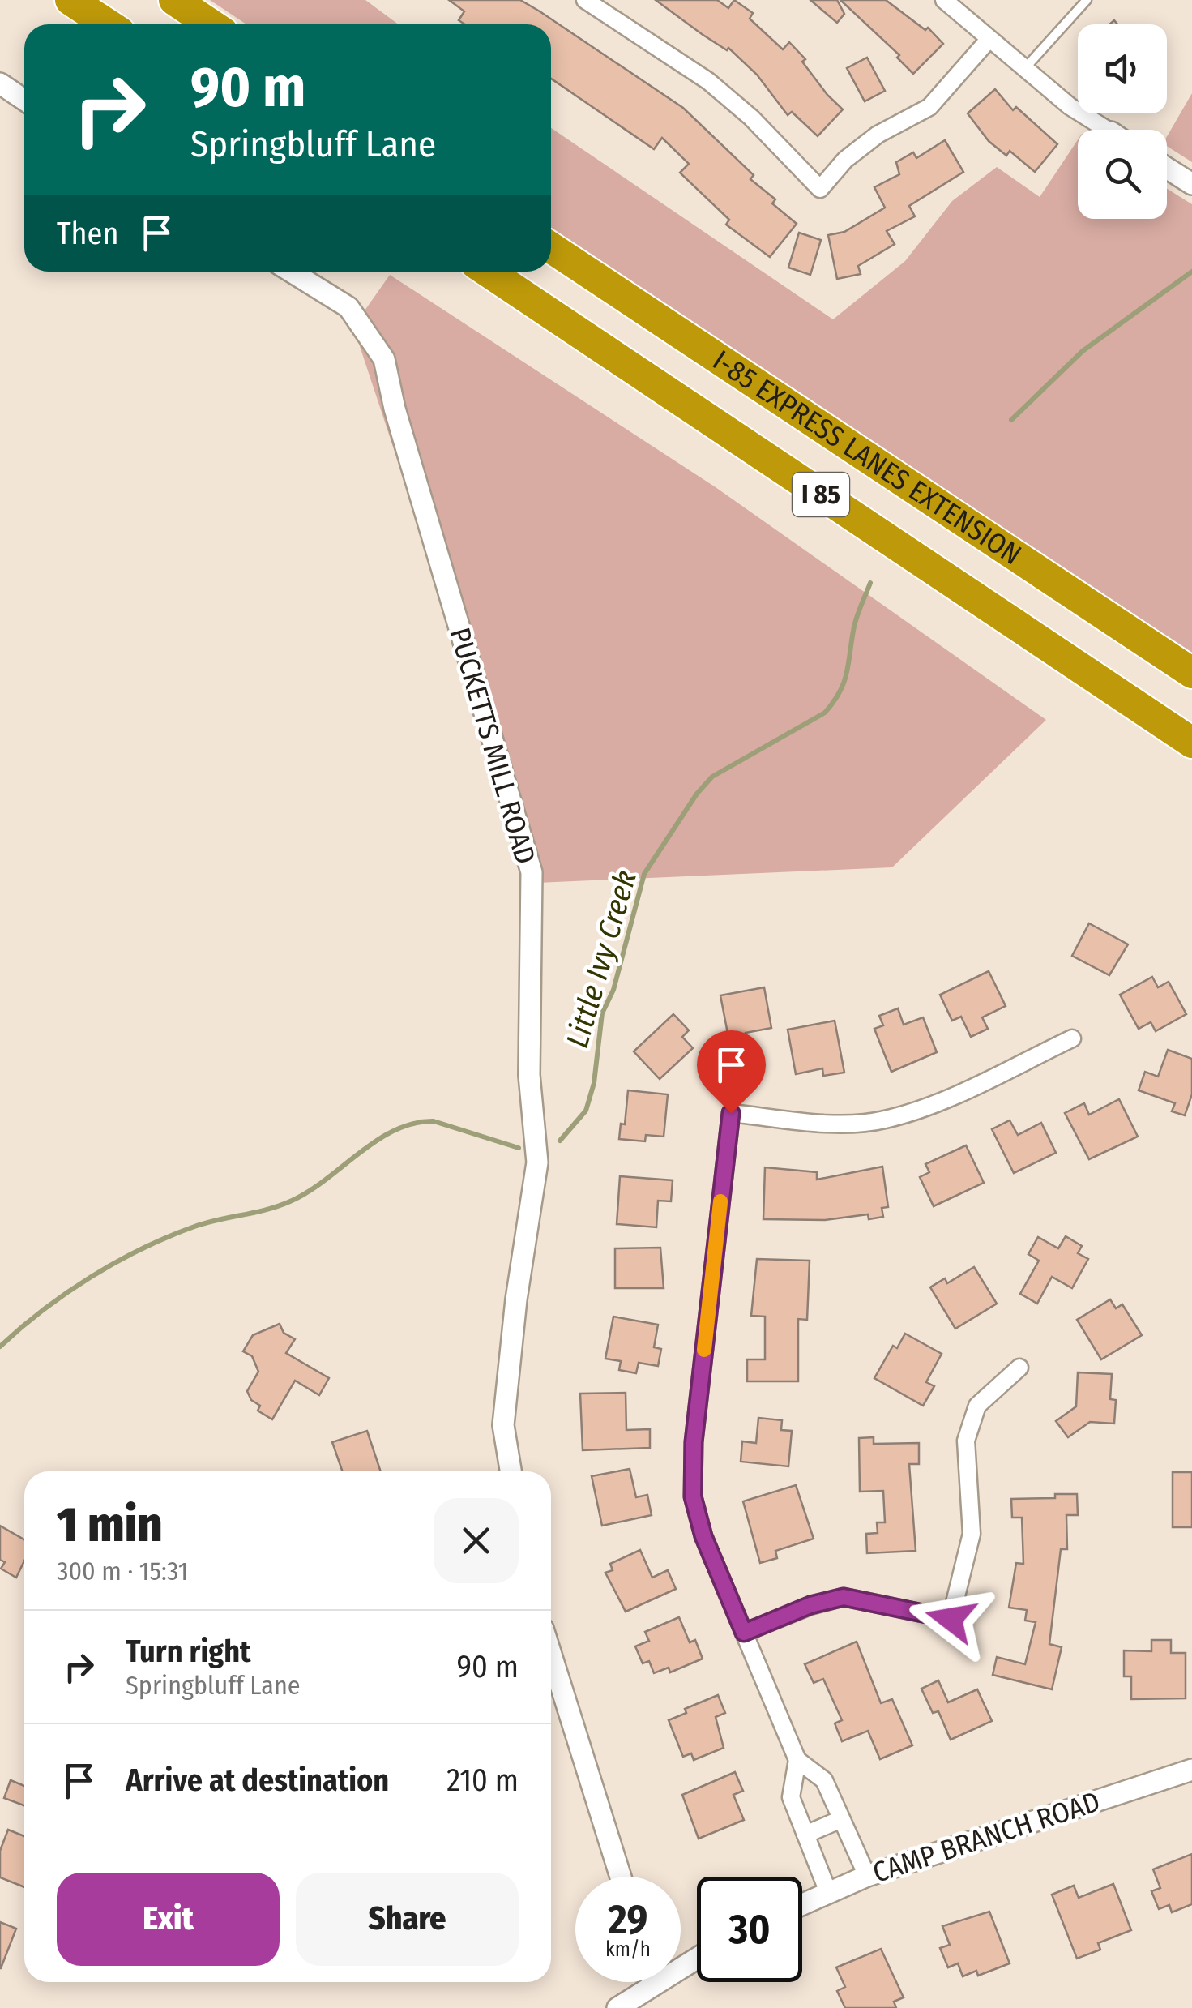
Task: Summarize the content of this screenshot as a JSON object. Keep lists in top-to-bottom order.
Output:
{
  "streets": {
    "highway": ["I-85 EXPRESS LANES EXTENSION", "I 85"],
    "street": ["PUCKETTS MILL ROAD", "CAMP BRANCH ROAD"]
  },
  "water": ["Little Ivy Creek"],
  "page": {
    "turn": ["90 m", "Springbluff Lane"],
    "then": "Then",
    "heading": ["1 min", "300 m · 15:31"],
    "list": [
      {
        "name": "Turn right",
        "note": "Springbluff Lane",
        "value": "90 m"
      },
      {
        "name": "Arrive at destination",
        "value": "210 m"
      }
    ],
    "buttons": ["Exit", "Share"],
    "speed": "29 km/h",
    "limit": "30"
  }
}
